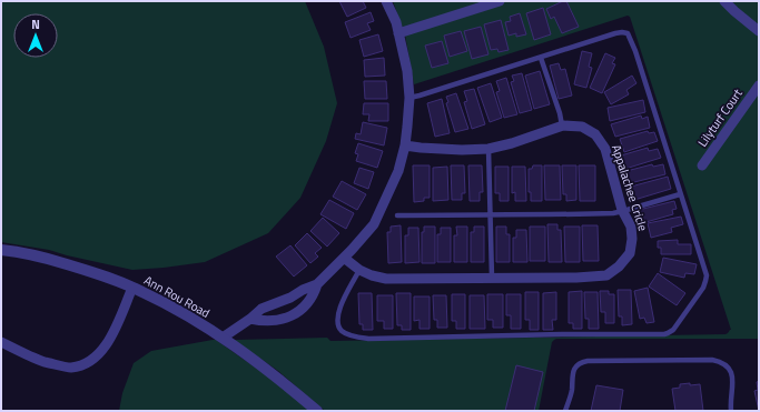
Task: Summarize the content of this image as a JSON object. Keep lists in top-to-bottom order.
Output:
{
  "streets": {
    "street": ["Lilyturf Court", "Appalachee Cricle", "Ann Rou Road"]
  },
  "north": "top"
}
